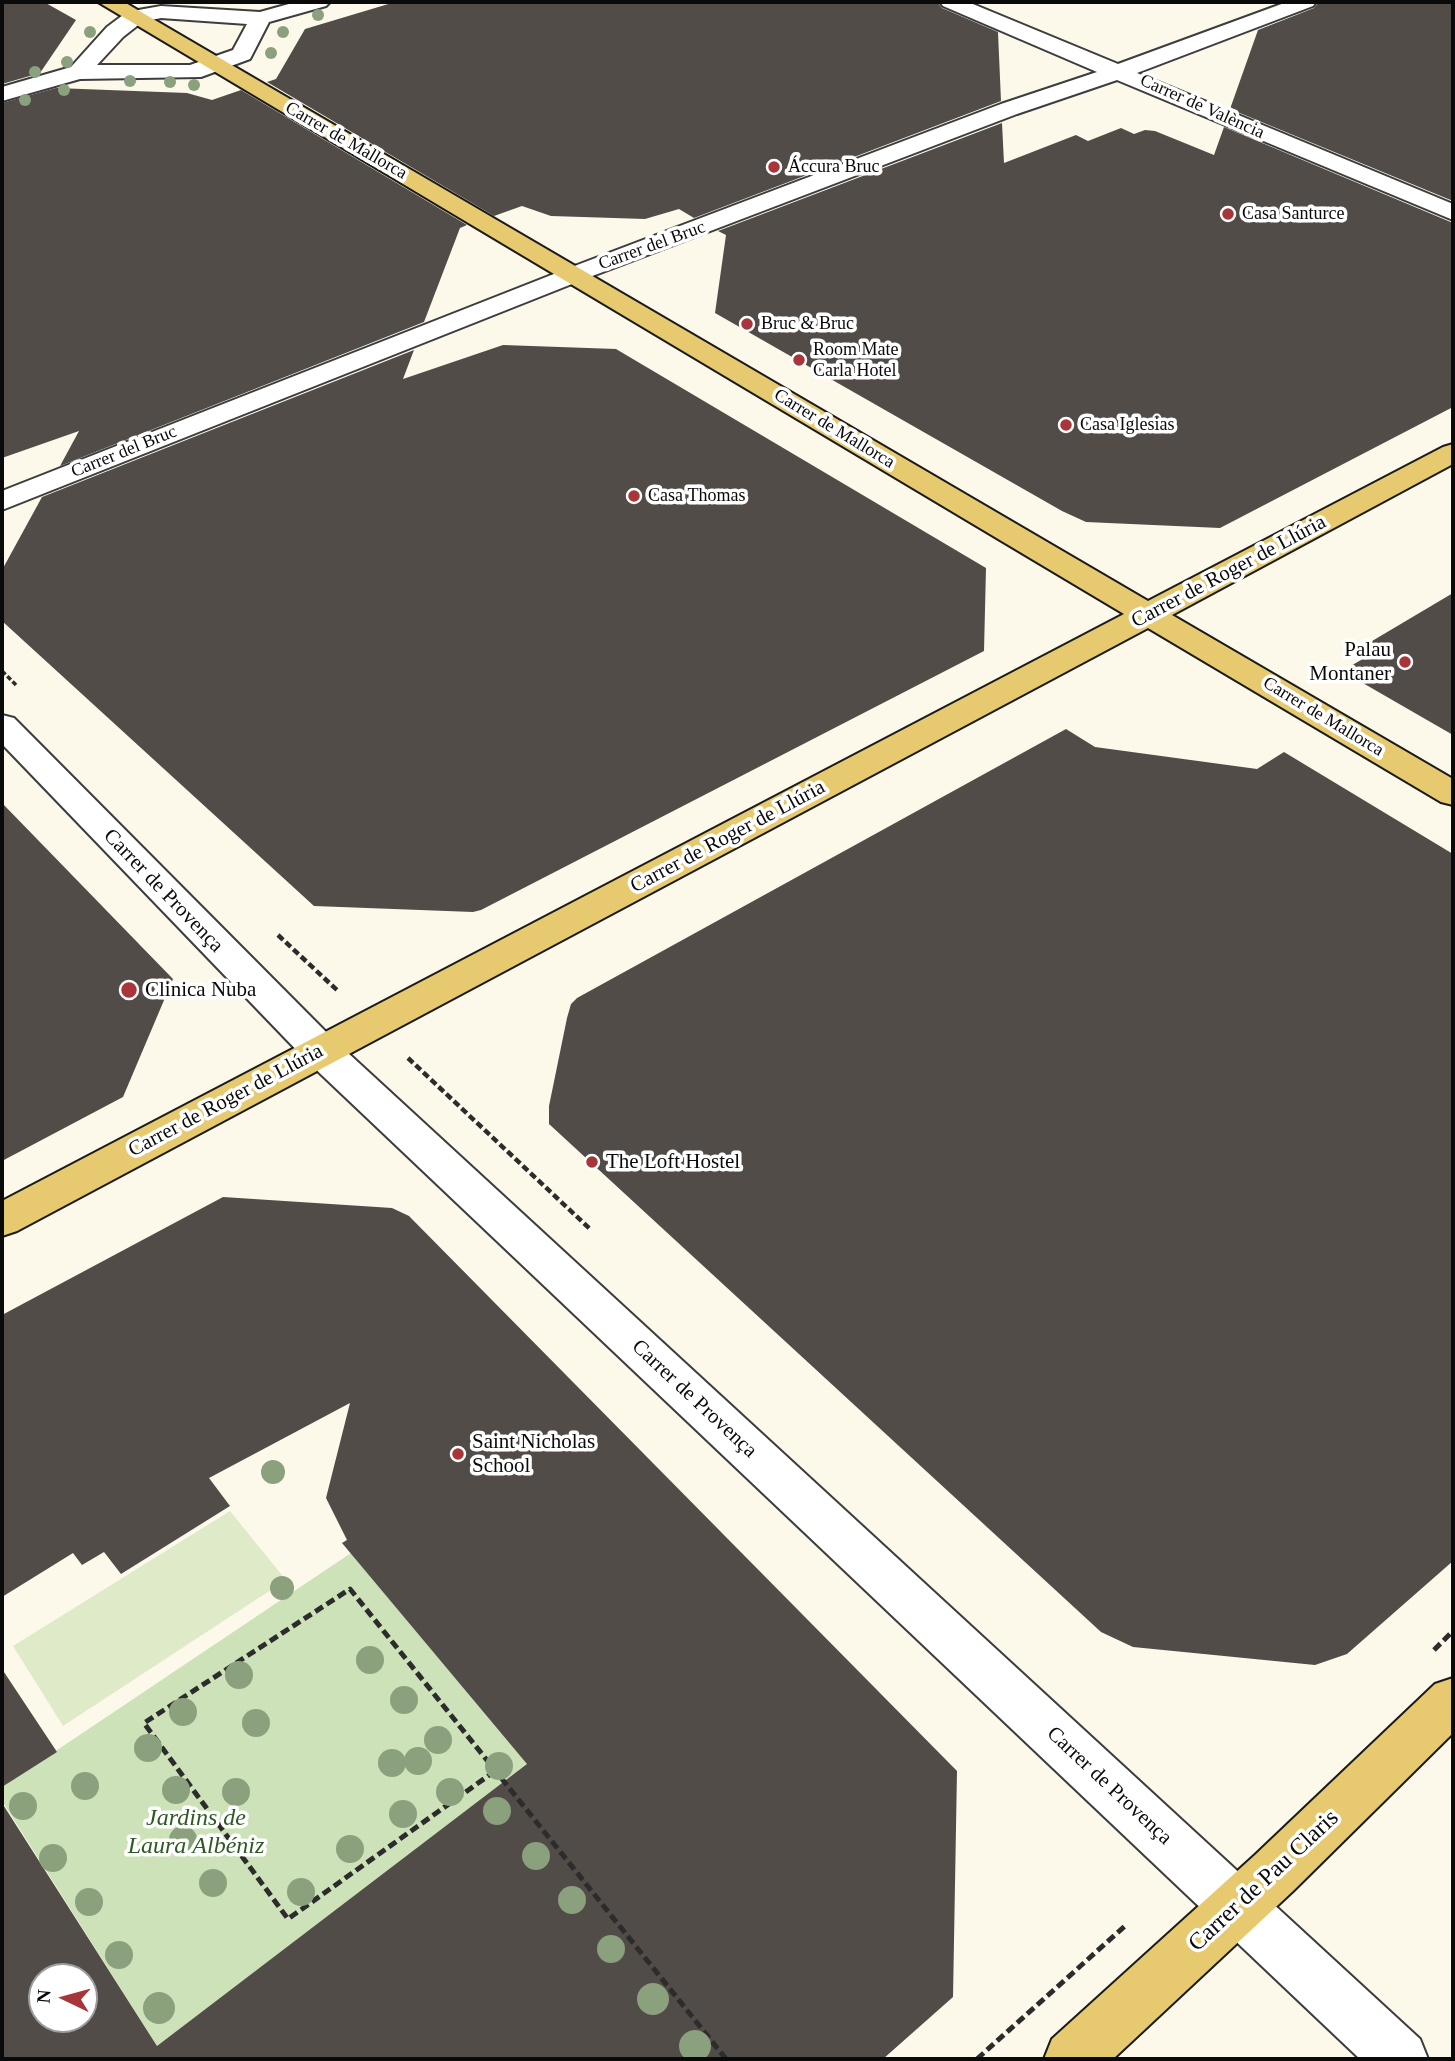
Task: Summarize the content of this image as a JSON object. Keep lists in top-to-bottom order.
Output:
{
  "streets": {
    "main road": ["Carrer de Mallorca", "Carrer de Roger de Llúria", "Carrer de Pau Claris"],
    "street": ["Carrer de València", "Carrer del Bruc", "Carrer de Provença"]
  },
  "crossings": [
    ["Carrer de València", "Carrer del Bruc"],
    ["Carrer de Mallorca", "Carrer del Bruc"],
    ["Carrer de Mallorca", "Carrer de Roger de Llúria"],
    ["Carrer de Roger de Llúria", "Carrer de Provença"],
    ["Carrer de Provença", "Carrer de Pau Claris"]
  ],
  "parks": ["Jardins de Laura Albéniz"],
  "places": [
    "Áccura Bruc",
    "Casa Santurce",
    "Bruc & Bruc",
    "Room Mate Carla Hotel",
    "Casa Iglesias",
    "Casa Thomas",
    "Palau Montaner",
    "Clinica Nuba",
    "The Loft Hostel",
    "Saint Nicholas School"
  ],
  "north": "left"
}
